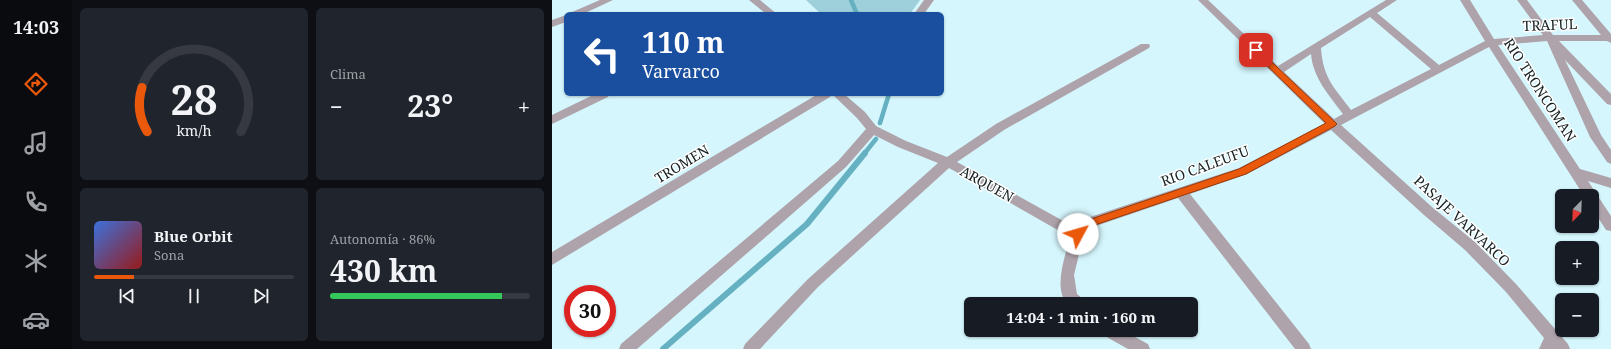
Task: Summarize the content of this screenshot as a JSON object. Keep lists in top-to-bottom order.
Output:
{
  "streets": {
    "street": [
      "TRAFUL",
      "RIO TRONCOMAN",
      "TROMEN",
      "RIO CALEUFU",
      "ARQUEN",
      "PASAJE VARVARCO"
    ]
  },
  "crossings": [
    ["TRAFUL", "RIO TRONCOMAN"],
    ["TRAFUL", "RIO CALEUFU"],
    ["RIO TRONCOMAN", "RIO CALEUFU"],
    ["RIO CALEUFU", "ARQUEN"],
    ["RIO CALEUFU", "PASAJE VARVARCO"]
  ],
  "north": "bottom left",
  "page": {
    "tabs": "14:03",
    "tile": [
      "Clima",
      ["Autonomía · 86%", "430 km"]
    ],
    "turn": ["110 m", "Varvarco"],
    "heat": ["−", "23°", "+"],
    "map_buttons": ["+", "−"],
    "song": ["Blue Orbit", "Sona"],
    "limit": "30",
    "trip": "14:04 · 1 min · 160 m",
    "gauge": ["28", "km/h"]
  }
}
